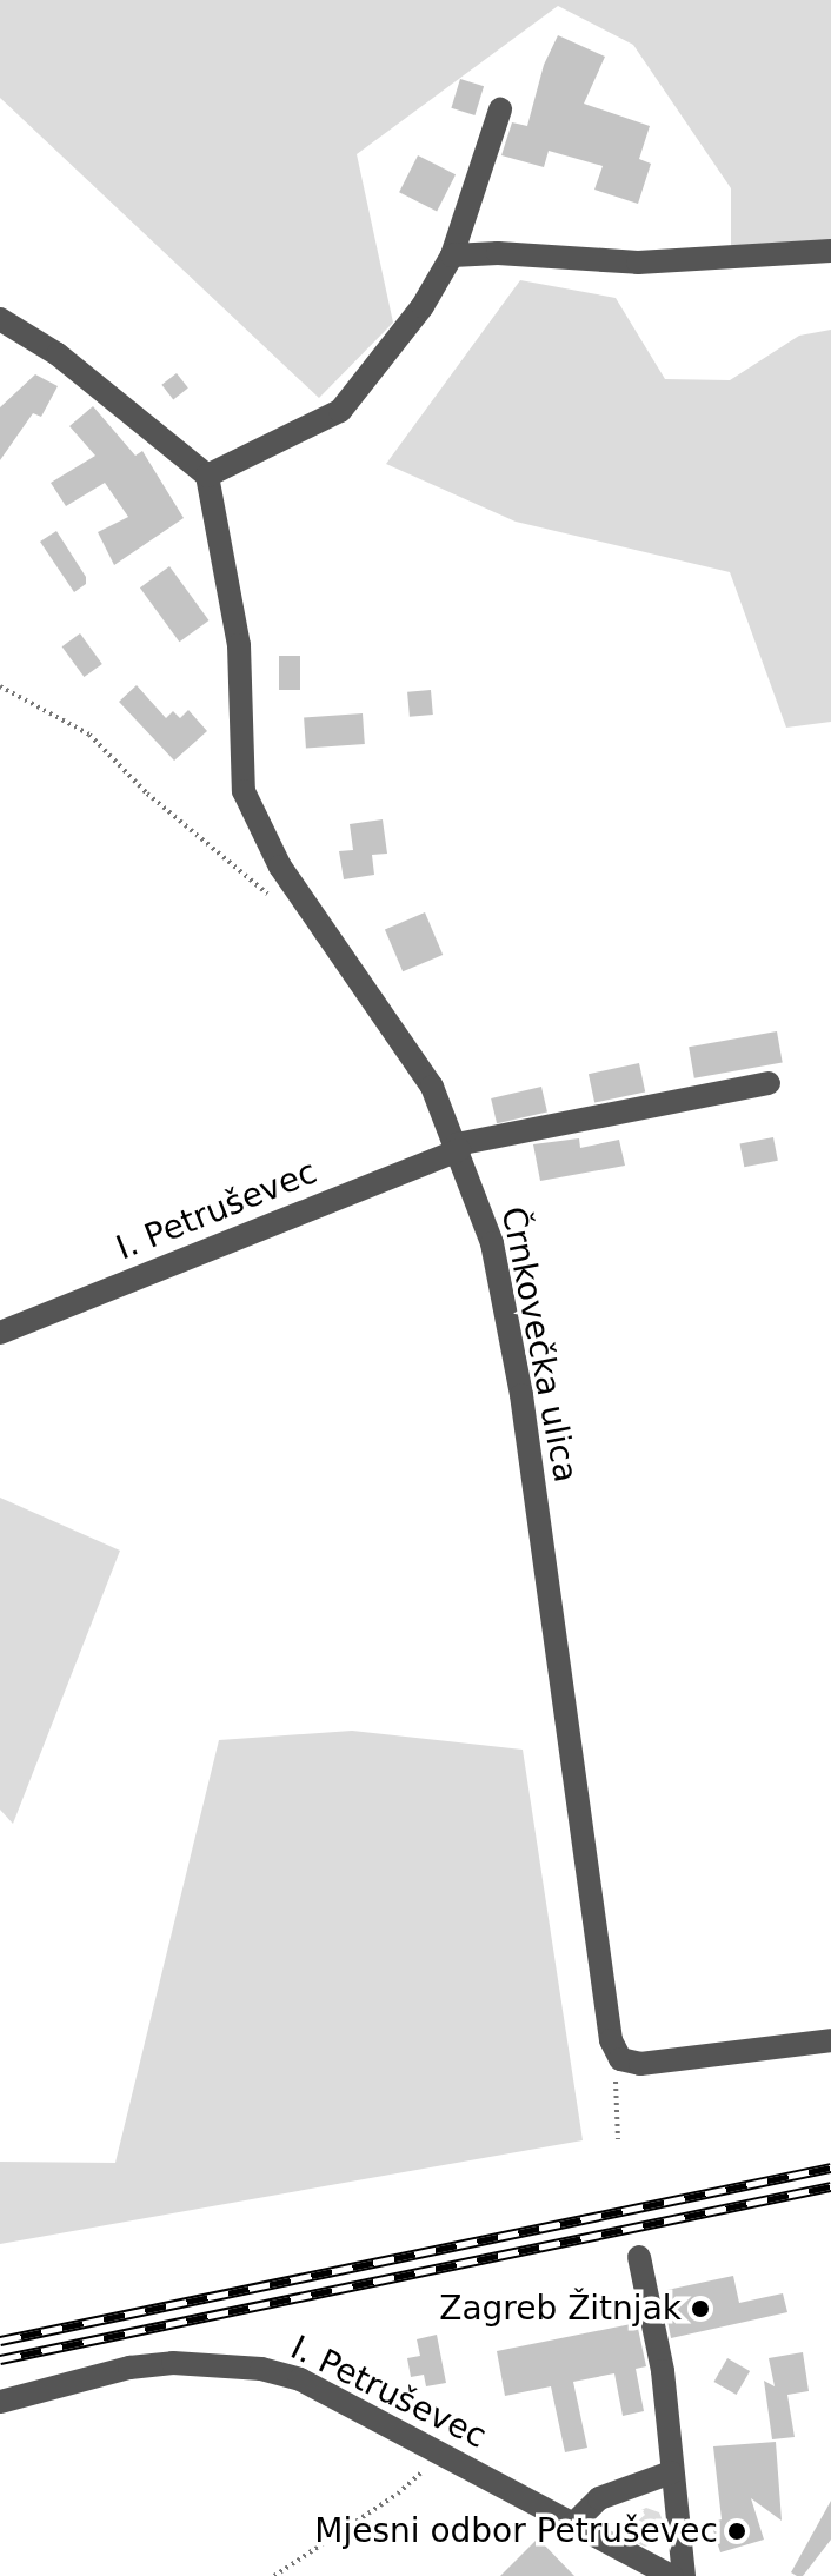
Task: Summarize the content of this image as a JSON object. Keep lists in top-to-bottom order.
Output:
{
  "streets": {
    "street": ["I. Petruševec", "Črnkovečka ulica"]
  },
  "crossings": [
    ["I. Petruševec", "Črnkovečka ulica"]
  ],
  "places": ["Zagreb Žitnjak", "Mjesni odbor Petruševec"]
}
